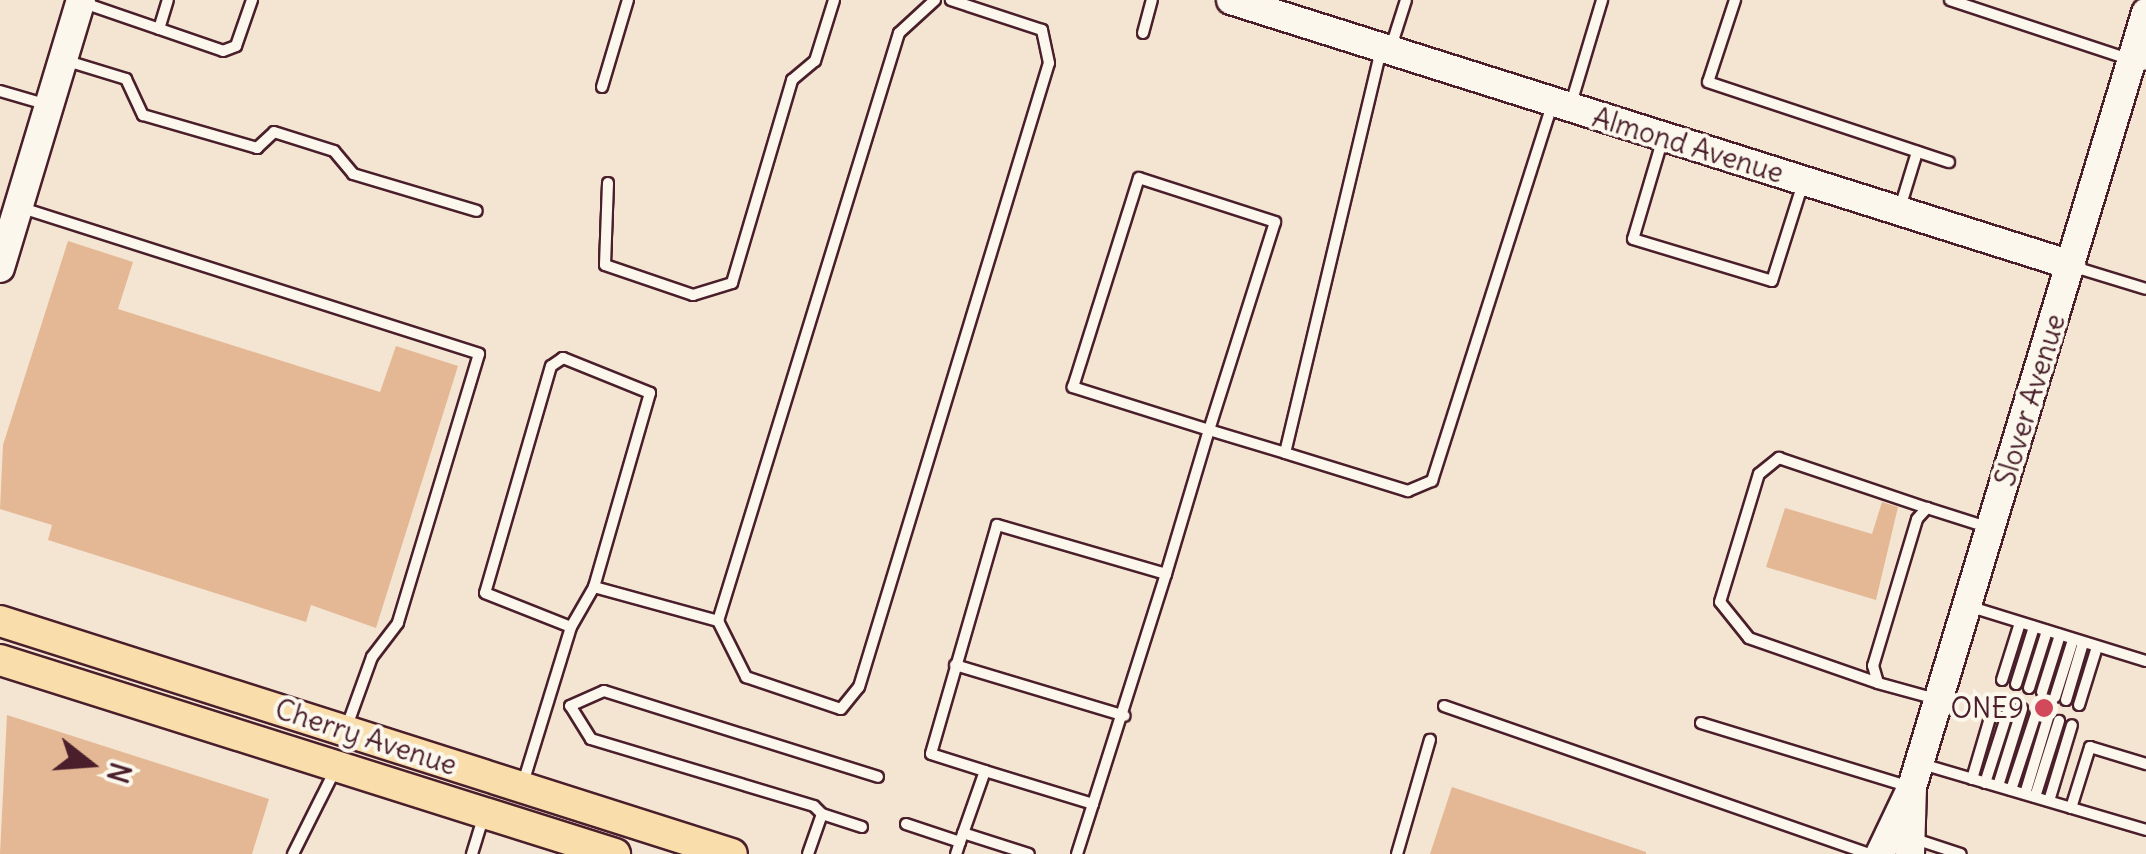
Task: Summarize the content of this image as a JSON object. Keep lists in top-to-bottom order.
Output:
{
  "streets": {
    "main road": ["Cherry Avenue"],
    "street": ["Almond Avenue", "Slover Avenue"]
  },
  "crossings": [
    ["Almond Avenue", "Slover Avenue"]
  ],
  "places": ["ONE9"],
  "north": "right"
}
